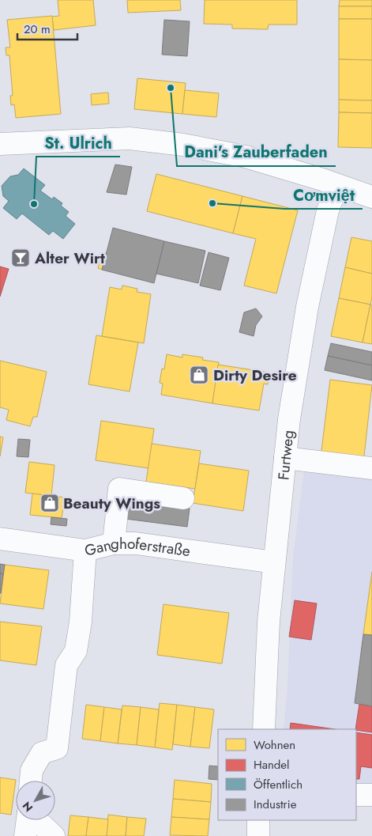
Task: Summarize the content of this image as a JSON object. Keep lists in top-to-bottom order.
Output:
{
  "streets": {
    "street": ["Furtweg", "Ganghoferstraße"]
  },
  "crossings": [
    ["Furtweg", "Ganghoferstraße"]
  ],
  "places": {
    "other": ["Dani's Zauberfaden", "Cơmviệt", "St. Ulrich"],
    "bar": ["Alter Wirt"],
    "shop": ["Dirty Desire", "Beauty Wings"]
  },
  "legend": [
    "Wohnen",
    "Handel",
    "Öffentlich",
    "Industrie"
  ],
  "scale_bar": "20 m",
  "north": "bottom left"
}
